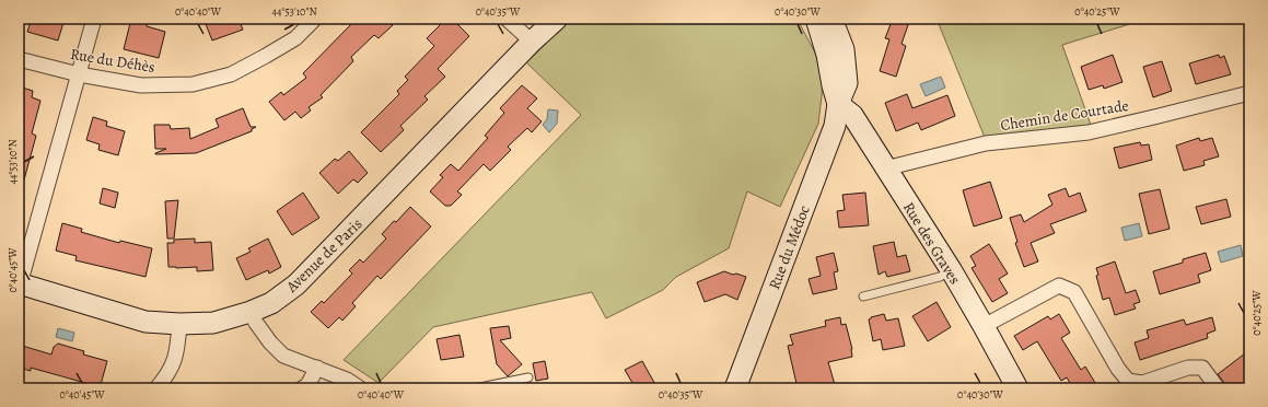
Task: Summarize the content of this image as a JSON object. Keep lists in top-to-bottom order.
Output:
{
  "streets": {
    "street": [
      "Rue du Déhès",
      "Chemin de Courtade",
      "Rue des Graves",
      "Rue du Médoc",
      "Avenue de Paris"
    ]
  },
  "crossings": [
    ["Chemin de Courtade", "Rue des Graves"],
    ["Rue des Graves", "Rue du Médoc"]
  ],
  "coordinates": [
    "0°40'40\"W",
    "44°53'10\"N",
    "0°40'35\"W",
    "0°40'30\"W",
    "0°40'25\"W",
    "0°40'45\"W"
  ]
}
